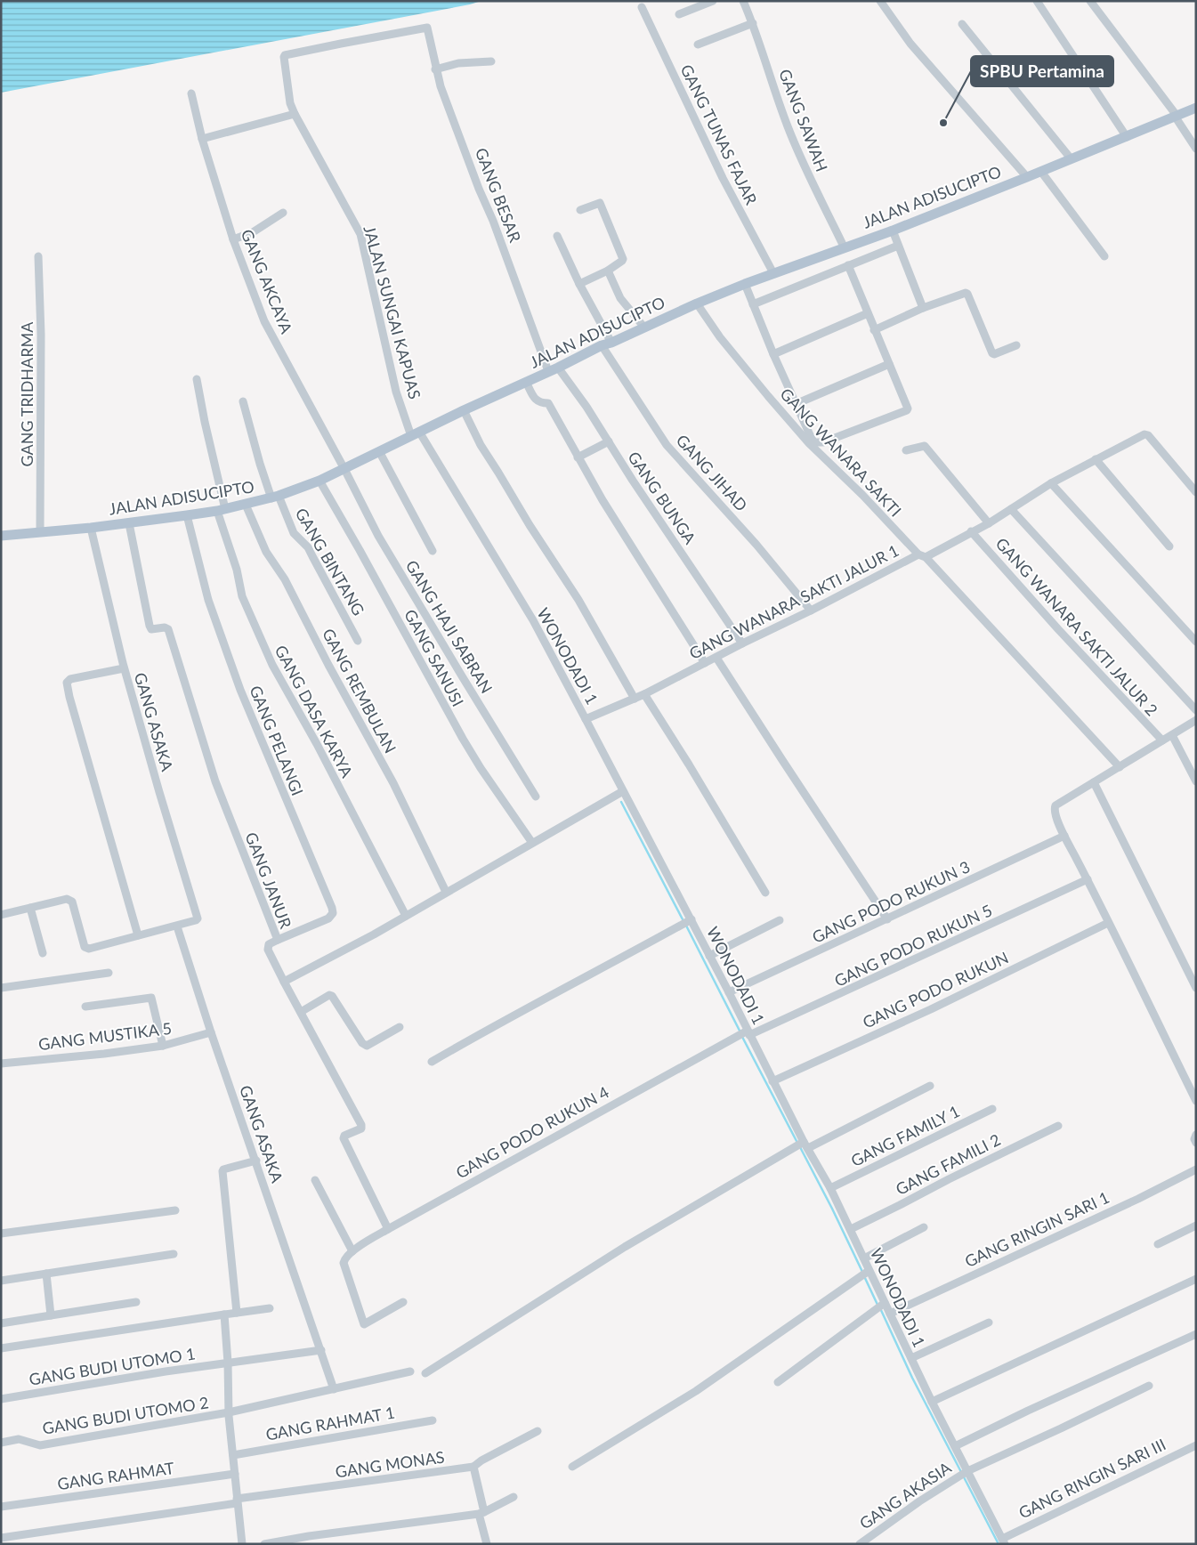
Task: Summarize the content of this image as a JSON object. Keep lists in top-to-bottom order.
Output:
{
  "streets": {
    "main road": ["JALAN ADISUCIPTO"],
    "street": [
      "GANG SAWAH",
      "GANG TUNAS FAJAR",
      "GANG BESAR",
      "GANG AKCAYA",
      "JALAN SUNGAI KAPUAS",
      "GANG TRIDHARMA",
      "GANG WANARA SAKTI",
      "GANG JIHAD",
      "GANG BUNGA",
      "GANG BINTANG",
      "GANG WANARA SAKTI JALUR 1",
      "GANG HAJI SABRAN",
      "GANG WANARA SAKTI JALUR 2",
      "WONODADI 1",
      "GANG SANUSI",
      "GANG REMBULAN",
      "GANG DASA KARYA",
      "GANG ASAKA",
      "GANG PELANGI",
      "GANG JANUR",
      "GANG PODO RUKUN 3",
      "GANG PODO RUKUN 5",
      "GANG PODO RUKUN",
      "GANG MUSTIKA 5",
      "GANG PODO RUKUN 4",
      "GANG FAMILY 1",
      "GANG FAMILI 2",
      "GANG RINGIN SARI 1",
      "GANG BUDI UTOMO 1",
      "GANG BUDI UTOMO 2",
      "GANG RAHMAT 1",
      "GANG MONAS",
      "GANG RAHMAT",
      "GANG RINGIN SARI III",
      "GANG AKASIA"
    ]
  },
  "crossings": [
    ["GANG SAWAH", "JALAN ADISUCIPTO"],
    ["GANG TUNAS FAJAR", "JALAN ADISUCIPTO"],
    ["GANG BESAR", "JALAN ADISUCIPTO"],
    ["GANG BESAR", "JALAN SUNGAI KAPUAS"],
    ["GANG BESAR", "GANG BUNGA"],
    ["JALAN ADISUCIPTO", "GANG AKCAYA"],
    ["JALAN ADISUCIPTO", "JALAN SUNGAI KAPUAS"],
    ["JALAN ADISUCIPTO", "GANG TRIDHARMA"],
    ["JALAN ADISUCIPTO", "GANG WANARA SAKTI"],
    ["JALAN ADISUCIPTO", "GANG JIHAD"],
    ["JALAN ADISUCIPTO", "GANG BUNGA"],
    ["JALAN ADISUCIPTO", "GANG BINTANG"],
    ["JALAN ADISUCIPTO", "GANG HAJI SABRAN"],
    ["JALAN ADISUCIPTO", "WONODADI 1"],
    ["JALAN ADISUCIPTO", "GANG SANUSI"],
    ["JALAN ADISUCIPTO", "GANG REMBULAN"],
    ["JALAN ADISUCIPTO", "GANG DASA KARYA"],
    ["JALAN ADISUCIPTO", "GANG ASAKA"],
    ["JALAN ADISUCIPTO", "GANG PELANGI"],
    ["JALAN ADISUCIPTO", "GANG JANUR"],
    ["GANG AKCAYA", "GANG HAJI SABRAN"],
    ["JALAN SUNGAI KAPUAS", "WONODADI 1"],
    ["GANG WANARA SAKTI", "GANG WANARA SAKTI JALUR 1"],
    ["GANG JIHAD", "GANG WANARA SAKTI JALUR 1"],
    ["GANG BUNGA", "GANG WANARA SAKTI JALUR 1"],
    ["GANG WANARA SAKTI JALUR 1", "WONODADI 1"],
    ["WONODADI 1", "GANG PODO RUKUN 3"],
    ["WONODADI 1", "GANG PODO RUKUN 5"],
    ["WONODADI 1", "GANG PODO RUKUN"],
    ["WONODADI 1", "GANG PODO RUKUN 4"],
    ["WONODADI 1", "GANG FAMILY 1"],
    ["WONODADI 1", "GANG FAMILI 2"],
    ["WONODADI 1", "GANG RINGIN SARI 1"],
    ["WONODADI 1", "GANG RINGIN SARI III"],
    ["WONODADI 1", "GANG AKASIA"],
    ["GANG ASAKA", "GANG MUSTIKA 5"],
    ["GANG ASAKA", "GANG BUDI UTOMO 1"],
    ["GANG ASAKA", "GANG BUDI UTOMO 2"],
    ["GANG PELANGI", "GANG JANUR"],
    ["GANG JANUR", "GANG PODO RUKUN 4"],
    ["GANG PODO RUKUN 5", "GANG PODO RUKUN 4"]
  ],
  "places": ["SPBU Pertamina"]
}
